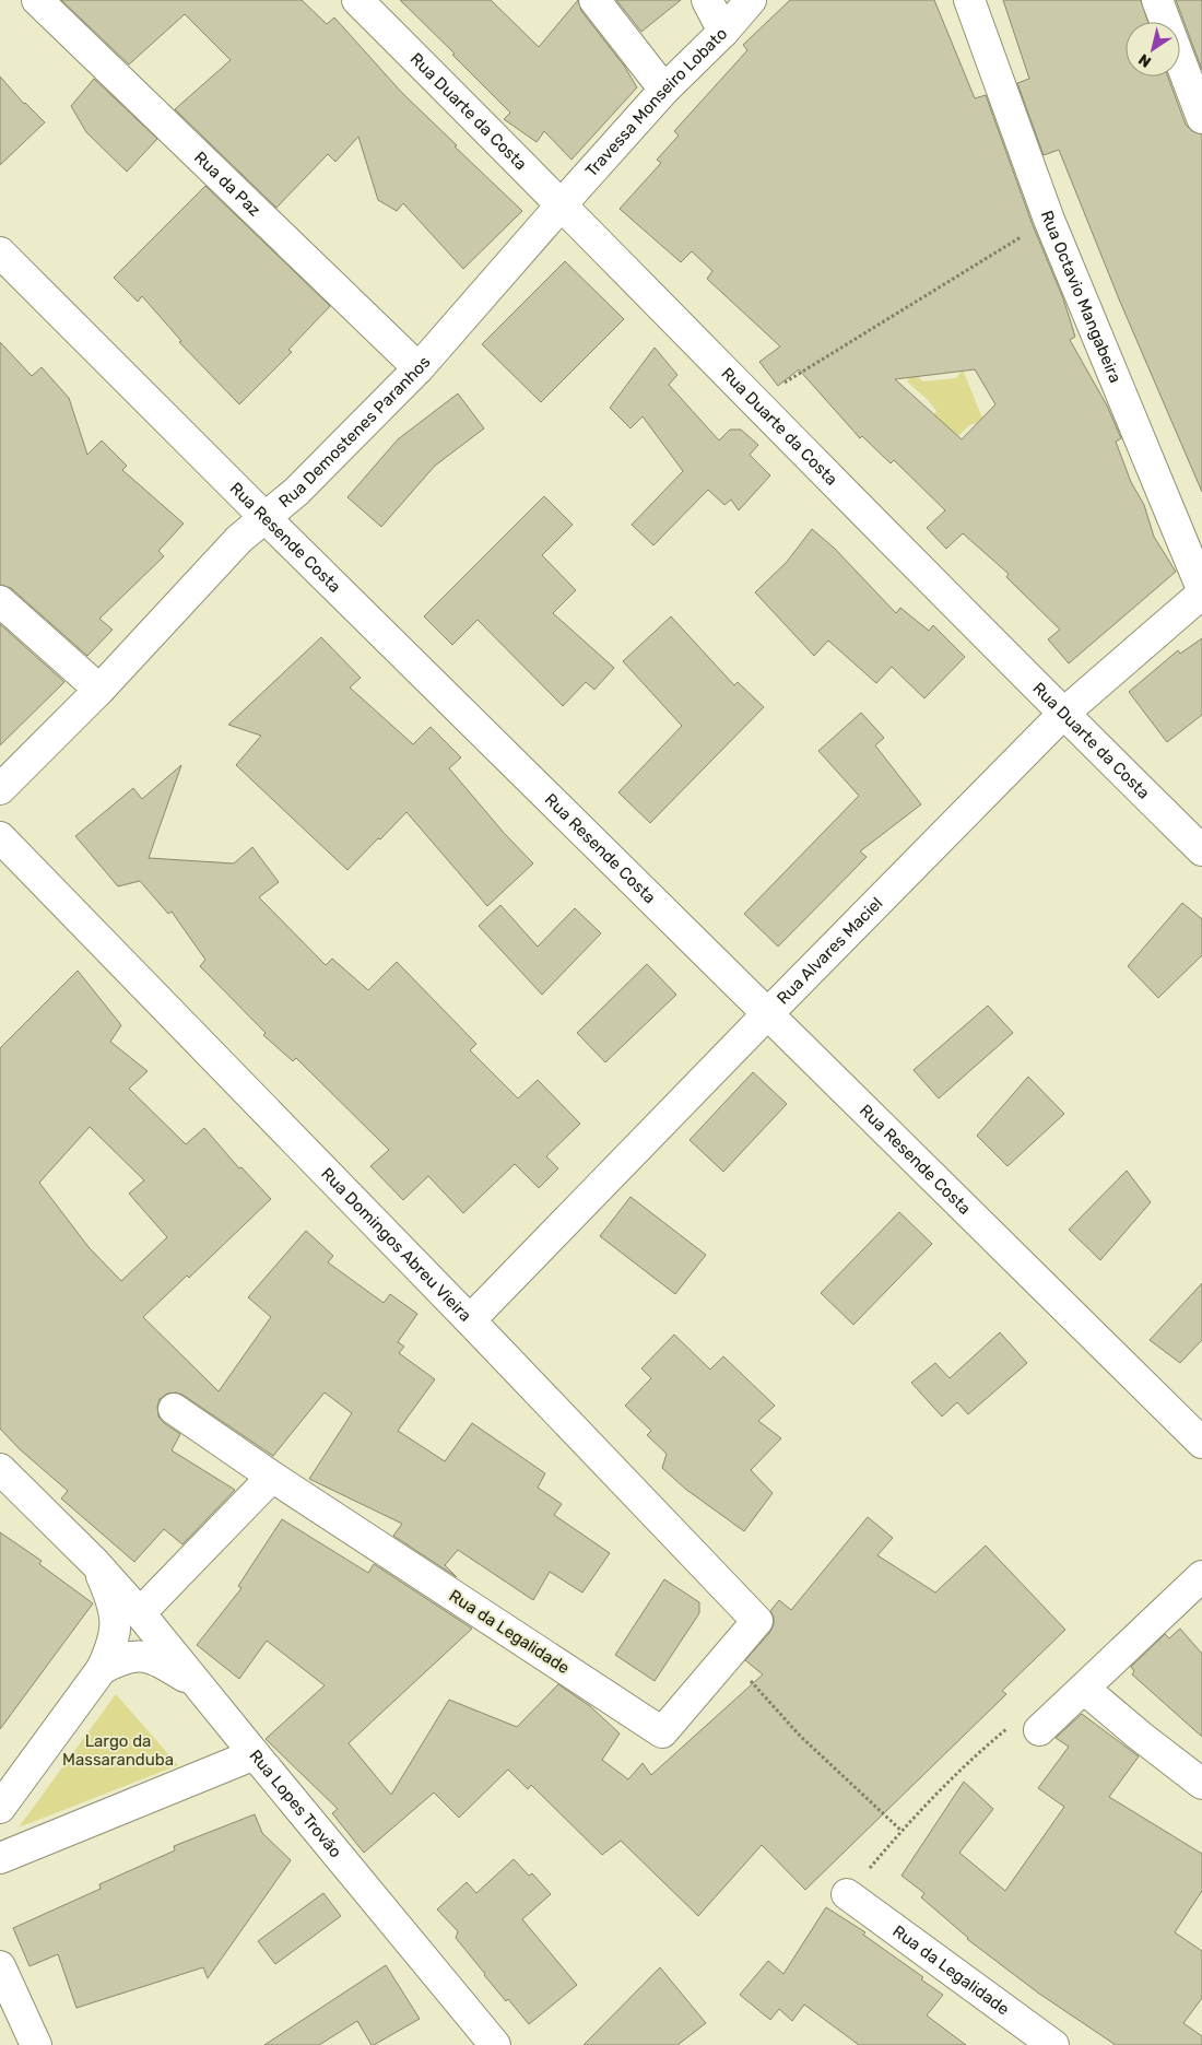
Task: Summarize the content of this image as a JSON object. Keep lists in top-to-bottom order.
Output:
{
  "streets": {
    "street": [
      "Travessa Monseiro Lobato",
      "Rua Duarte da Costa",
      "Rua da Paz",
      "Rua Octavio Mangabeira",
      "Rua Demostenes Paranhos",
      "Rua Resende Costa",
      "Rua Alvares Maciel",
      "Rua Domingos Abreu Vieira",
      "Rua da Legalidade",
      "Rua Lopes Trovão"
    ]
  },
  "crossings": [
    ["Travessa Monseiro Lobato", "Rua Duarte da Costa"],
    ["Travessa Monseiro Lobato", "Rua Demostenes Paranhos"],
    ["Rua Duarte da Costa", "Rua Demostenes Paranhos"],
    ["Rua Duarte da Costa", "Rua Alvares Maciel"],
    ["Rua da Paz", "Rua Demostenes Paranhos"],
    ["Rua Demostenes Paranhos", "Rua Resende Costa"],
    ["Rua Resende Costa", "Rua Alvares Maciel"],
    ["Rua Alvares Maciel", "Rua Domingos Abreu Vieira"],
    ["Rua Domingos Abreu Vieira", "Rua da Legalidade"]
  ],
  "parks": ["Largo da Massaranduba"],
  "north": "bottom left"
}
